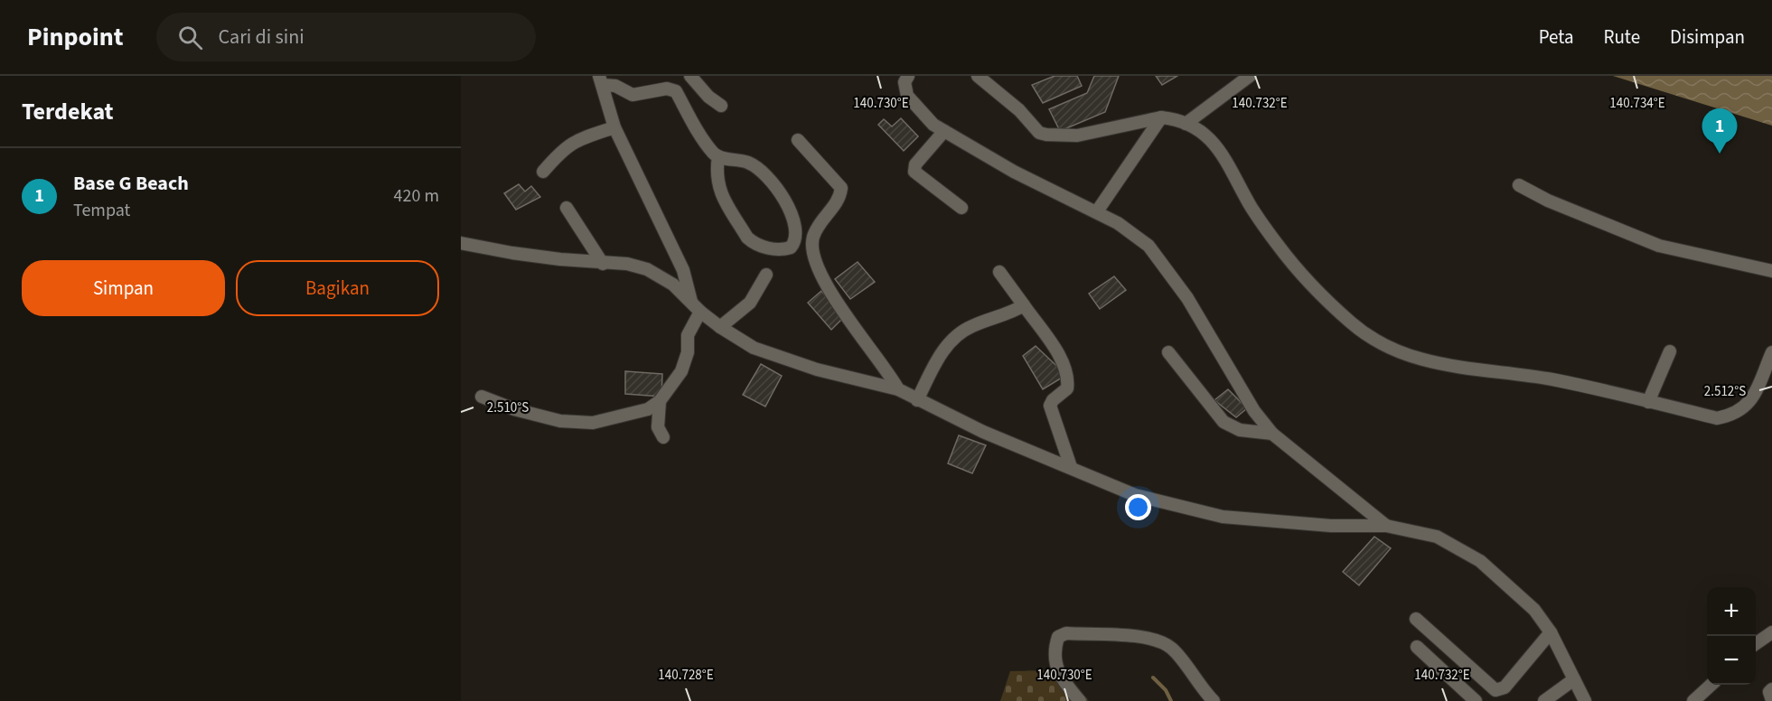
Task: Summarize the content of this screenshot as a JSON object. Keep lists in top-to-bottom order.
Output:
{
  "page": {
    "header": "Pinpoint",
    "search": "Cari di sini",
    "nav": ["Peta", "Rute", "Disimpan"],
    "heading": "Terdekat",
    "pins": "1",
    "list": [
      {
        "mark": "1",
        "name": "Base G Beach",
        "note": "Tempat",
        "value": "420 m"
      }
    ],
    "buttons": ["Simpan", "Bagikan"],
    "map_buttons": ["+", "−"]
  },
  "coordinates": [
    "140.730°E",
    "140.732°E",
    "140.734°E",
    "2.512°S",
    "2.510°S",
    "140.728°E"
  ]
}
